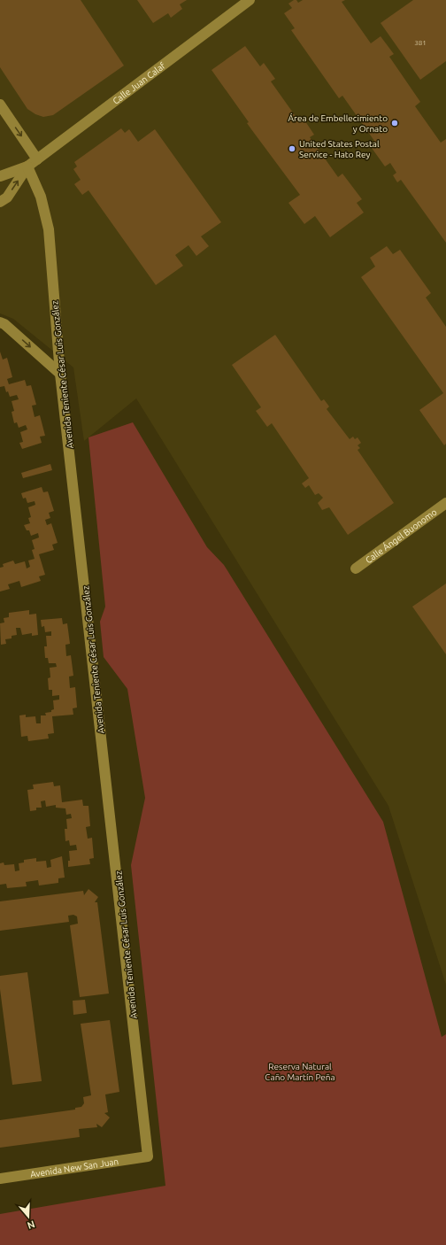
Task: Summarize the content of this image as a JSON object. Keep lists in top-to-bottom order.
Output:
{
  "streets": {
    "street": [
      "Calle Juan Calaf",
      "Avenida Teniente César Luis González",
      "Calle Ángel Buonomo",
      "Avenida New San Juan"
    ]
  },
  "crossings": [
    ["Calle Juan Calaf", "Avenida Teniente César Luis González"],
    ["Avenida Teniente César Luis González", "Avenida New San Juan"]
  ],
  "parks": ["Reserva Natural Caño Martín Peña"],
  "places": ["Área de Embellecimiento y Ornato", "United States Postal Service - Hato Rey"],
  "house_numbers": ["381"],
  "north": "bottom"
}
